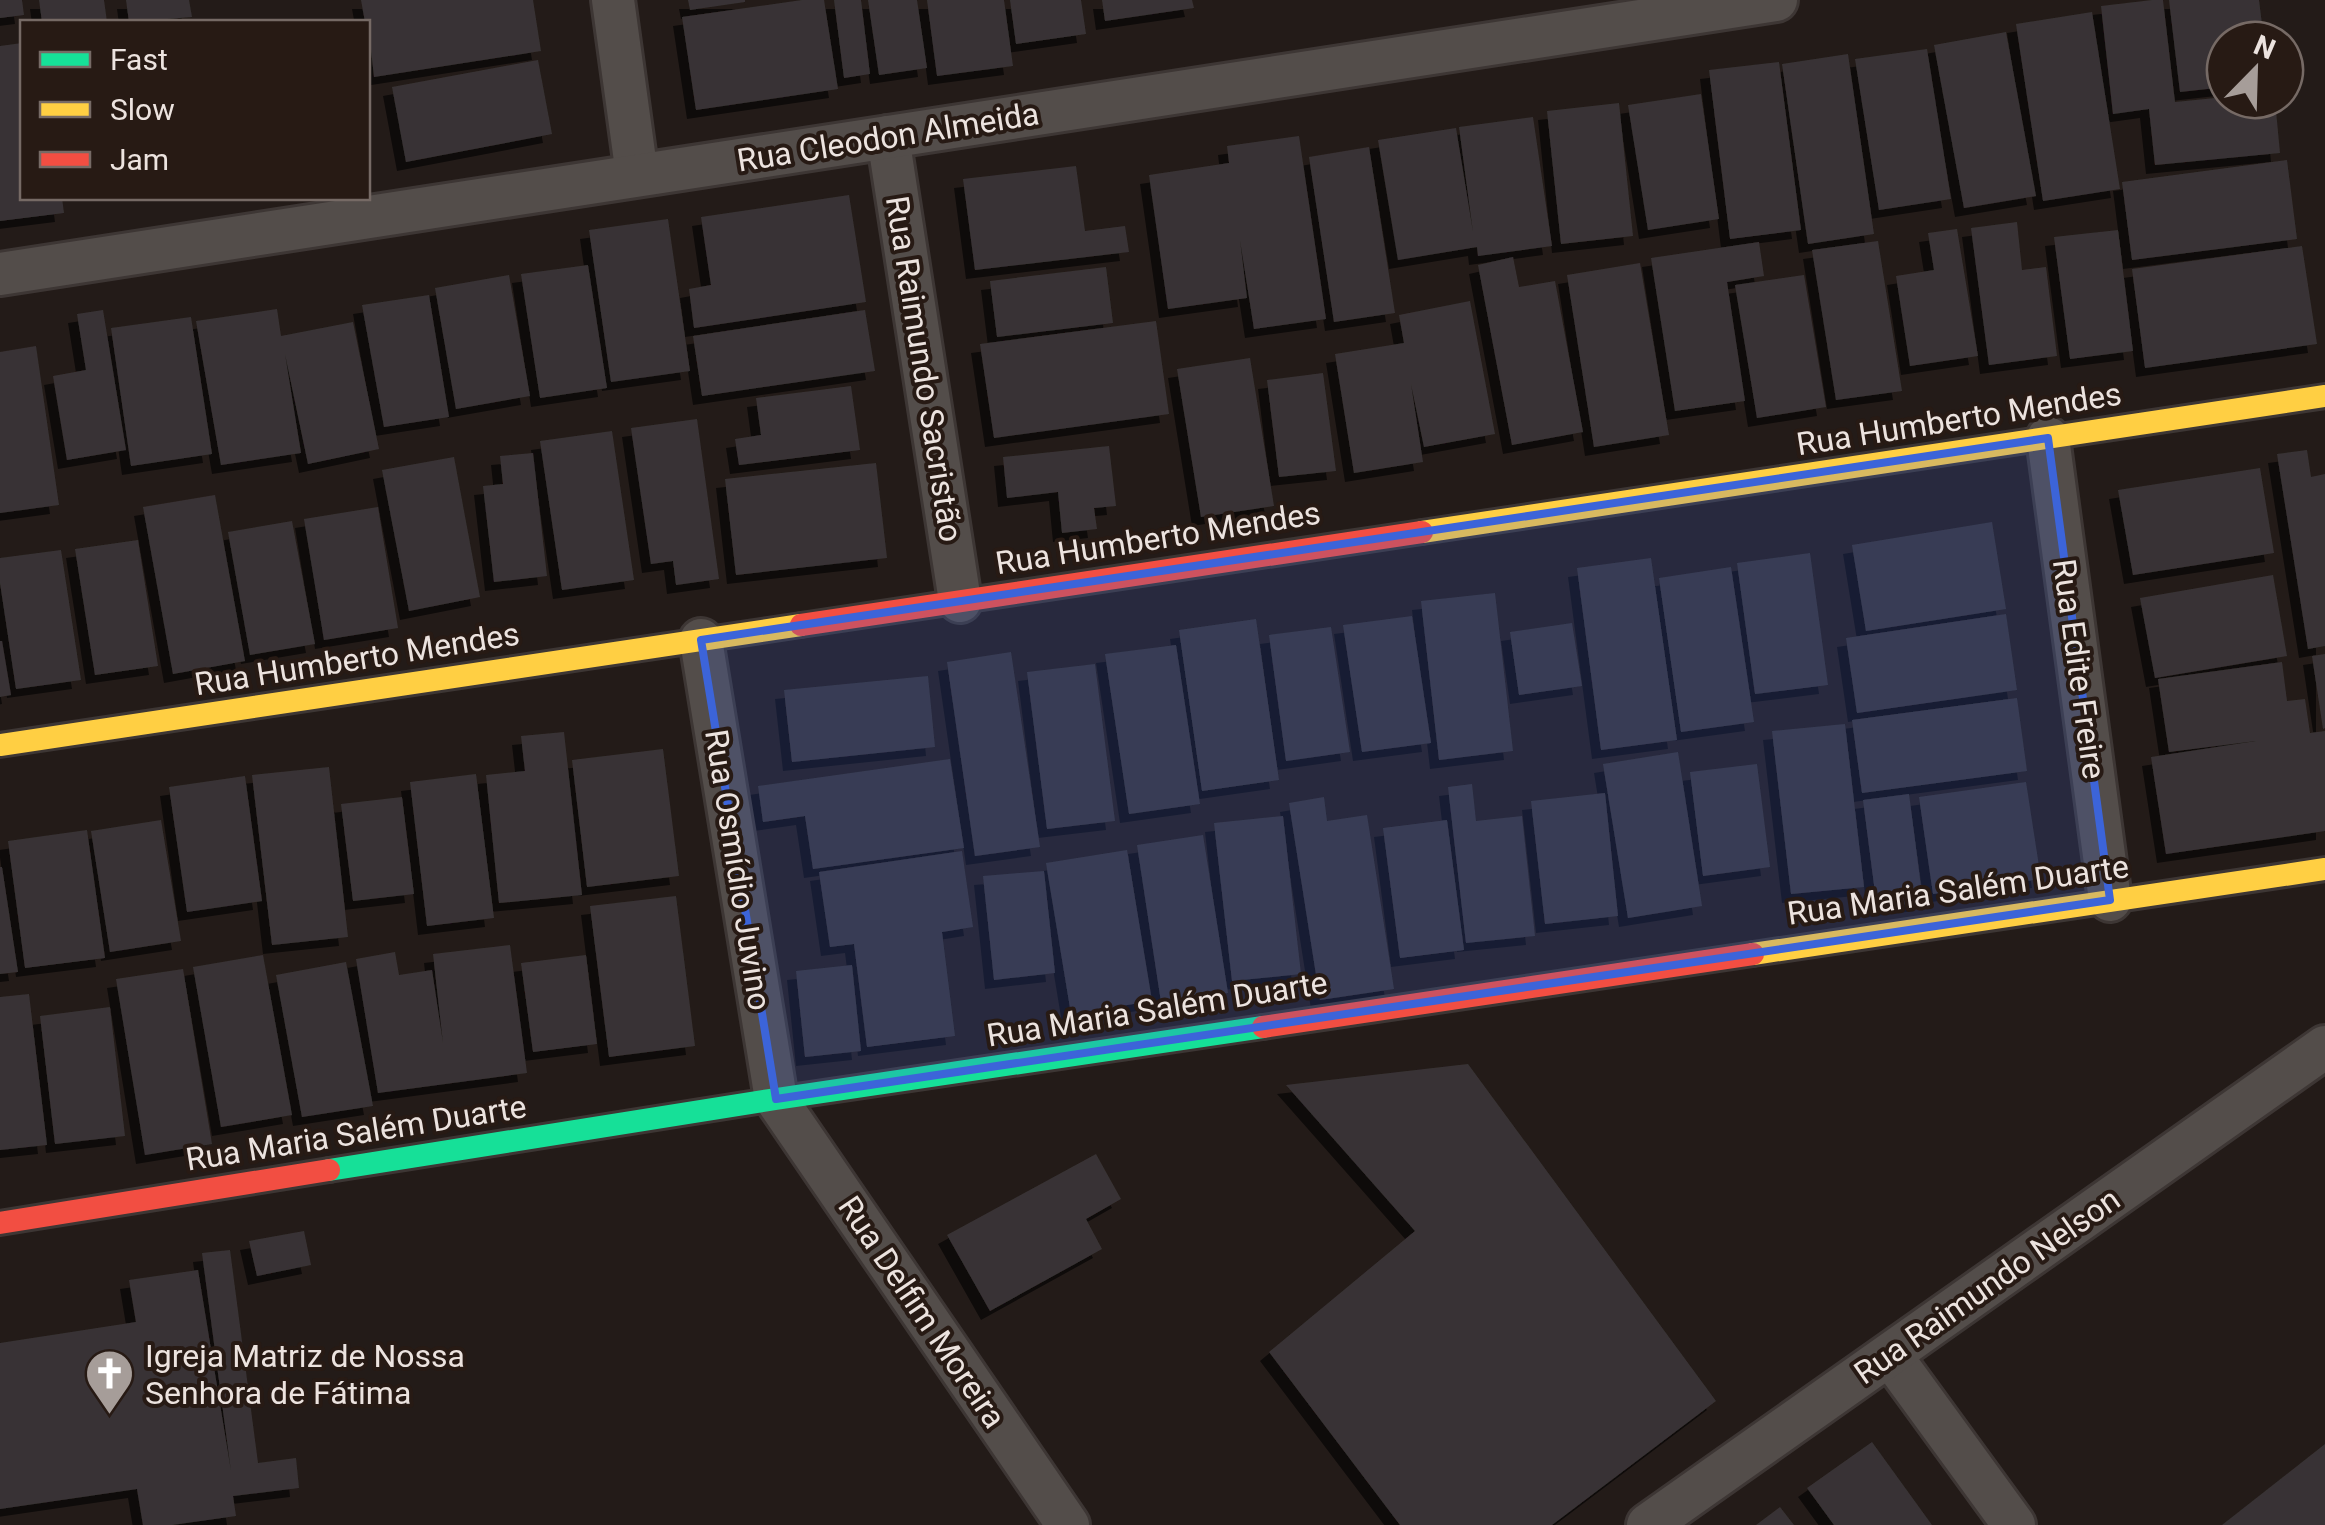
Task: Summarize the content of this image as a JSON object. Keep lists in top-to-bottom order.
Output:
{
  "streets": {
    "street": [
      "Rua Cleodon Almeida",
      "Rua Raimundo Sacristão",
      "Rua Humberto Mendes",
      "Rua Edite Freire",
      "Rua Osmídio Juvino",
      "Rua Maria Salém Duarte",
      "Rua Raimundo Nelson",
      "Rua Delfim Moreira"
    ]
  },
  "crossings": [
    ["Rua Cleodon Almeida", "Rua Raimundo Sacristão"],
    ["Rua Raimundo Sacristão", "Rua Humberto Mendes"],
    ["Rua Humberto Mendes", "Rua Edite Freire"],
    ["Rua Humberto Mendes", "Rua Osmídio Juvino"],
    ["Rua Edite Freire", "Rua Maria Salém Duarte"],
    ["Rua Osmídio Juvino", "Rua Maria Salém Duarte"],
    ["Rua Osmídio Juvino", "Rua Delfim Moreira"],
    ["Rua Maria Salém Duarte", "Rua Delfim Moreira"]
  ],
  "places": {
    "church": ["Igreja Matriz de Nossa Senhora de Fátima"]
  },
  "legend": ["Fast", "Slow", "Jam"],
  "north": "top right"
}
